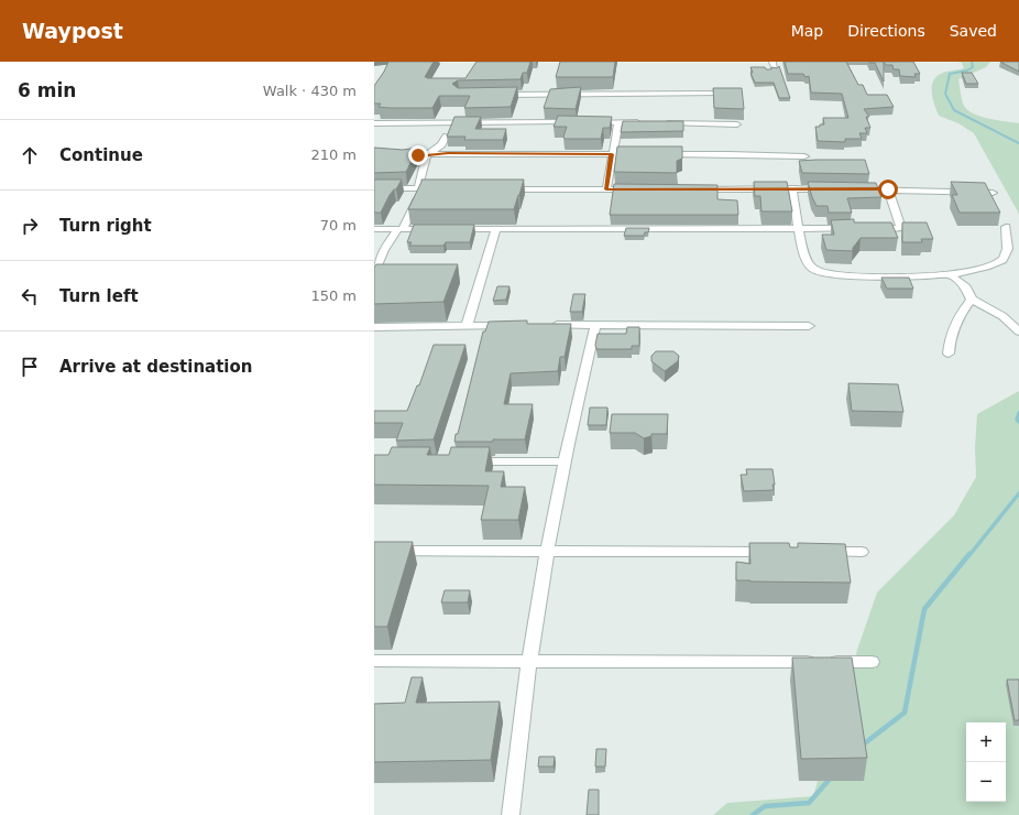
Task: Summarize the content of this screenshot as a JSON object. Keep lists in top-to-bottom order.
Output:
{
  "page": {
    "header": "Waypost",
    "nav": ["Map", "Directions", "Saved"],
    "heading": ["6 min", "Walk · 430 m"],
    "list": [
      ["Continue", "210 m"],
      ["Turn right", "70 m"],
      ["Turn left", "150 m"],
      "Arrive at destination"
    ],
    "map_buttons": ["+", "−"]
  }
}
